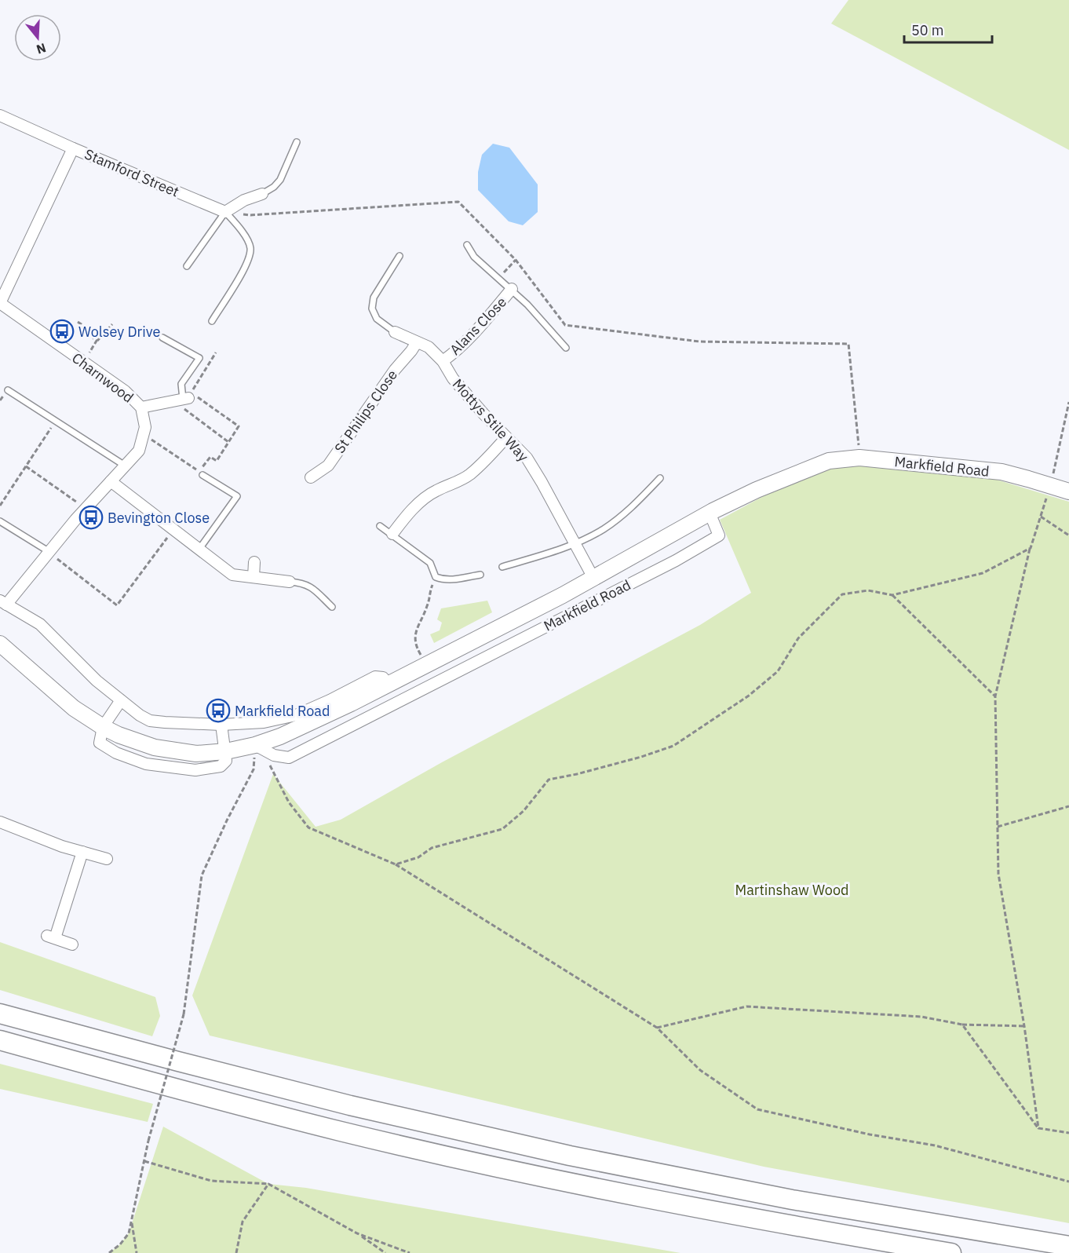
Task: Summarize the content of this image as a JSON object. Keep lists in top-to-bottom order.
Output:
{
  "streets": {
    "street": [
      "Stamford Street",
      "Alans Close",
      "Charnwood",
      "St Philips Close",
      "Mottys Stile Way",
      "Markfield Road"
    ]
  },
  "crossings": [
    ["Alans Close", "Mottys Stile Way"],
    ["St Philips Close", "Mottys Stile Way"],
    ["Mottys Stile Way", "Markfield Road"]
  ],
  "parks": ["Martinshaw Wood"],
  "places": {
    "bus stop": ["Wolsey Drive", "Bevington Close", "Markfield Road"]
  },
  "scale_bar": "50 m",
  "north": "bottom"
}
